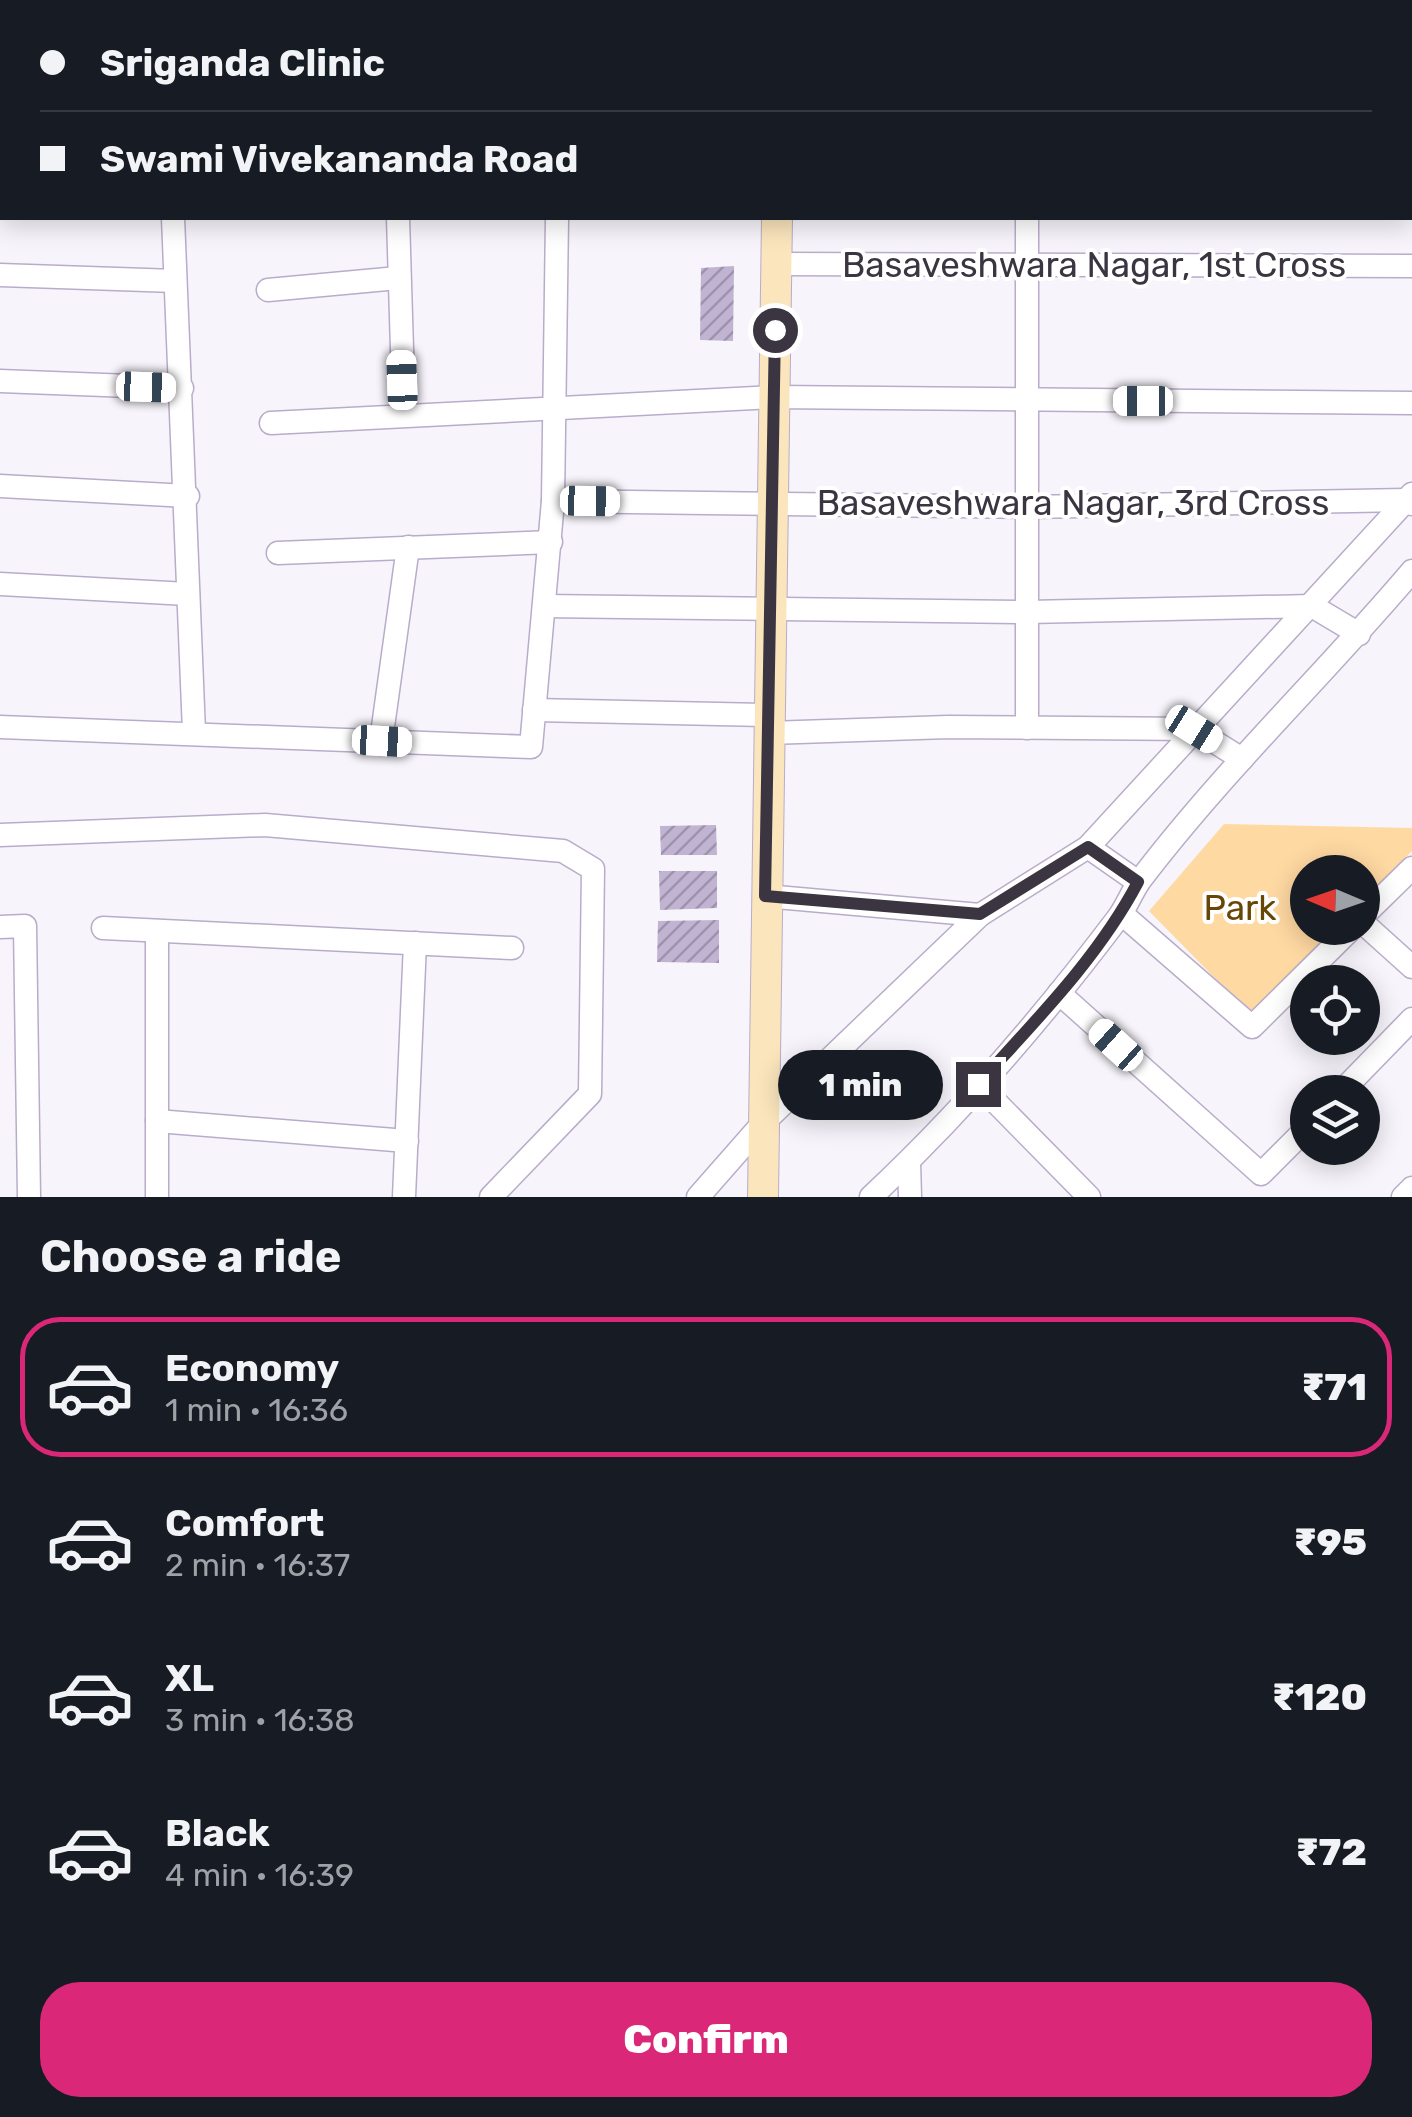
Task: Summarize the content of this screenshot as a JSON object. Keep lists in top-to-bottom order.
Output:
{
  "streets": {
    "street": ["Basaveshwara Nagar, 1st Cross", "Basaveshwara Nagar, 3rd Cross"]
  },
  "parks": ["Park"],
  "north": "left",
  "page": {
    "banner": ["Sriganda Clinic", "Swami Vivekananda Road"],
    "bubble": "1 min",
    "heading": "Choose a ride",
    "list": [
      {
        "name": "Economy",
        "note": "1 min · 16:36",
        "value": "₹71"
      },
      {
        "name": "Comfort",
        "note": "2 min · 16:37",
        "value": "₹95"
      },
      {
        "name": "XL",
        "note": "3 min · 16:38",
        "value": "₹120"
      },
      {
        "name": "Black",
        "note": "4 min · 16:39",
        "value": "₹72"
      }
    ],
    "buttons": "Confirm"
  }
}
